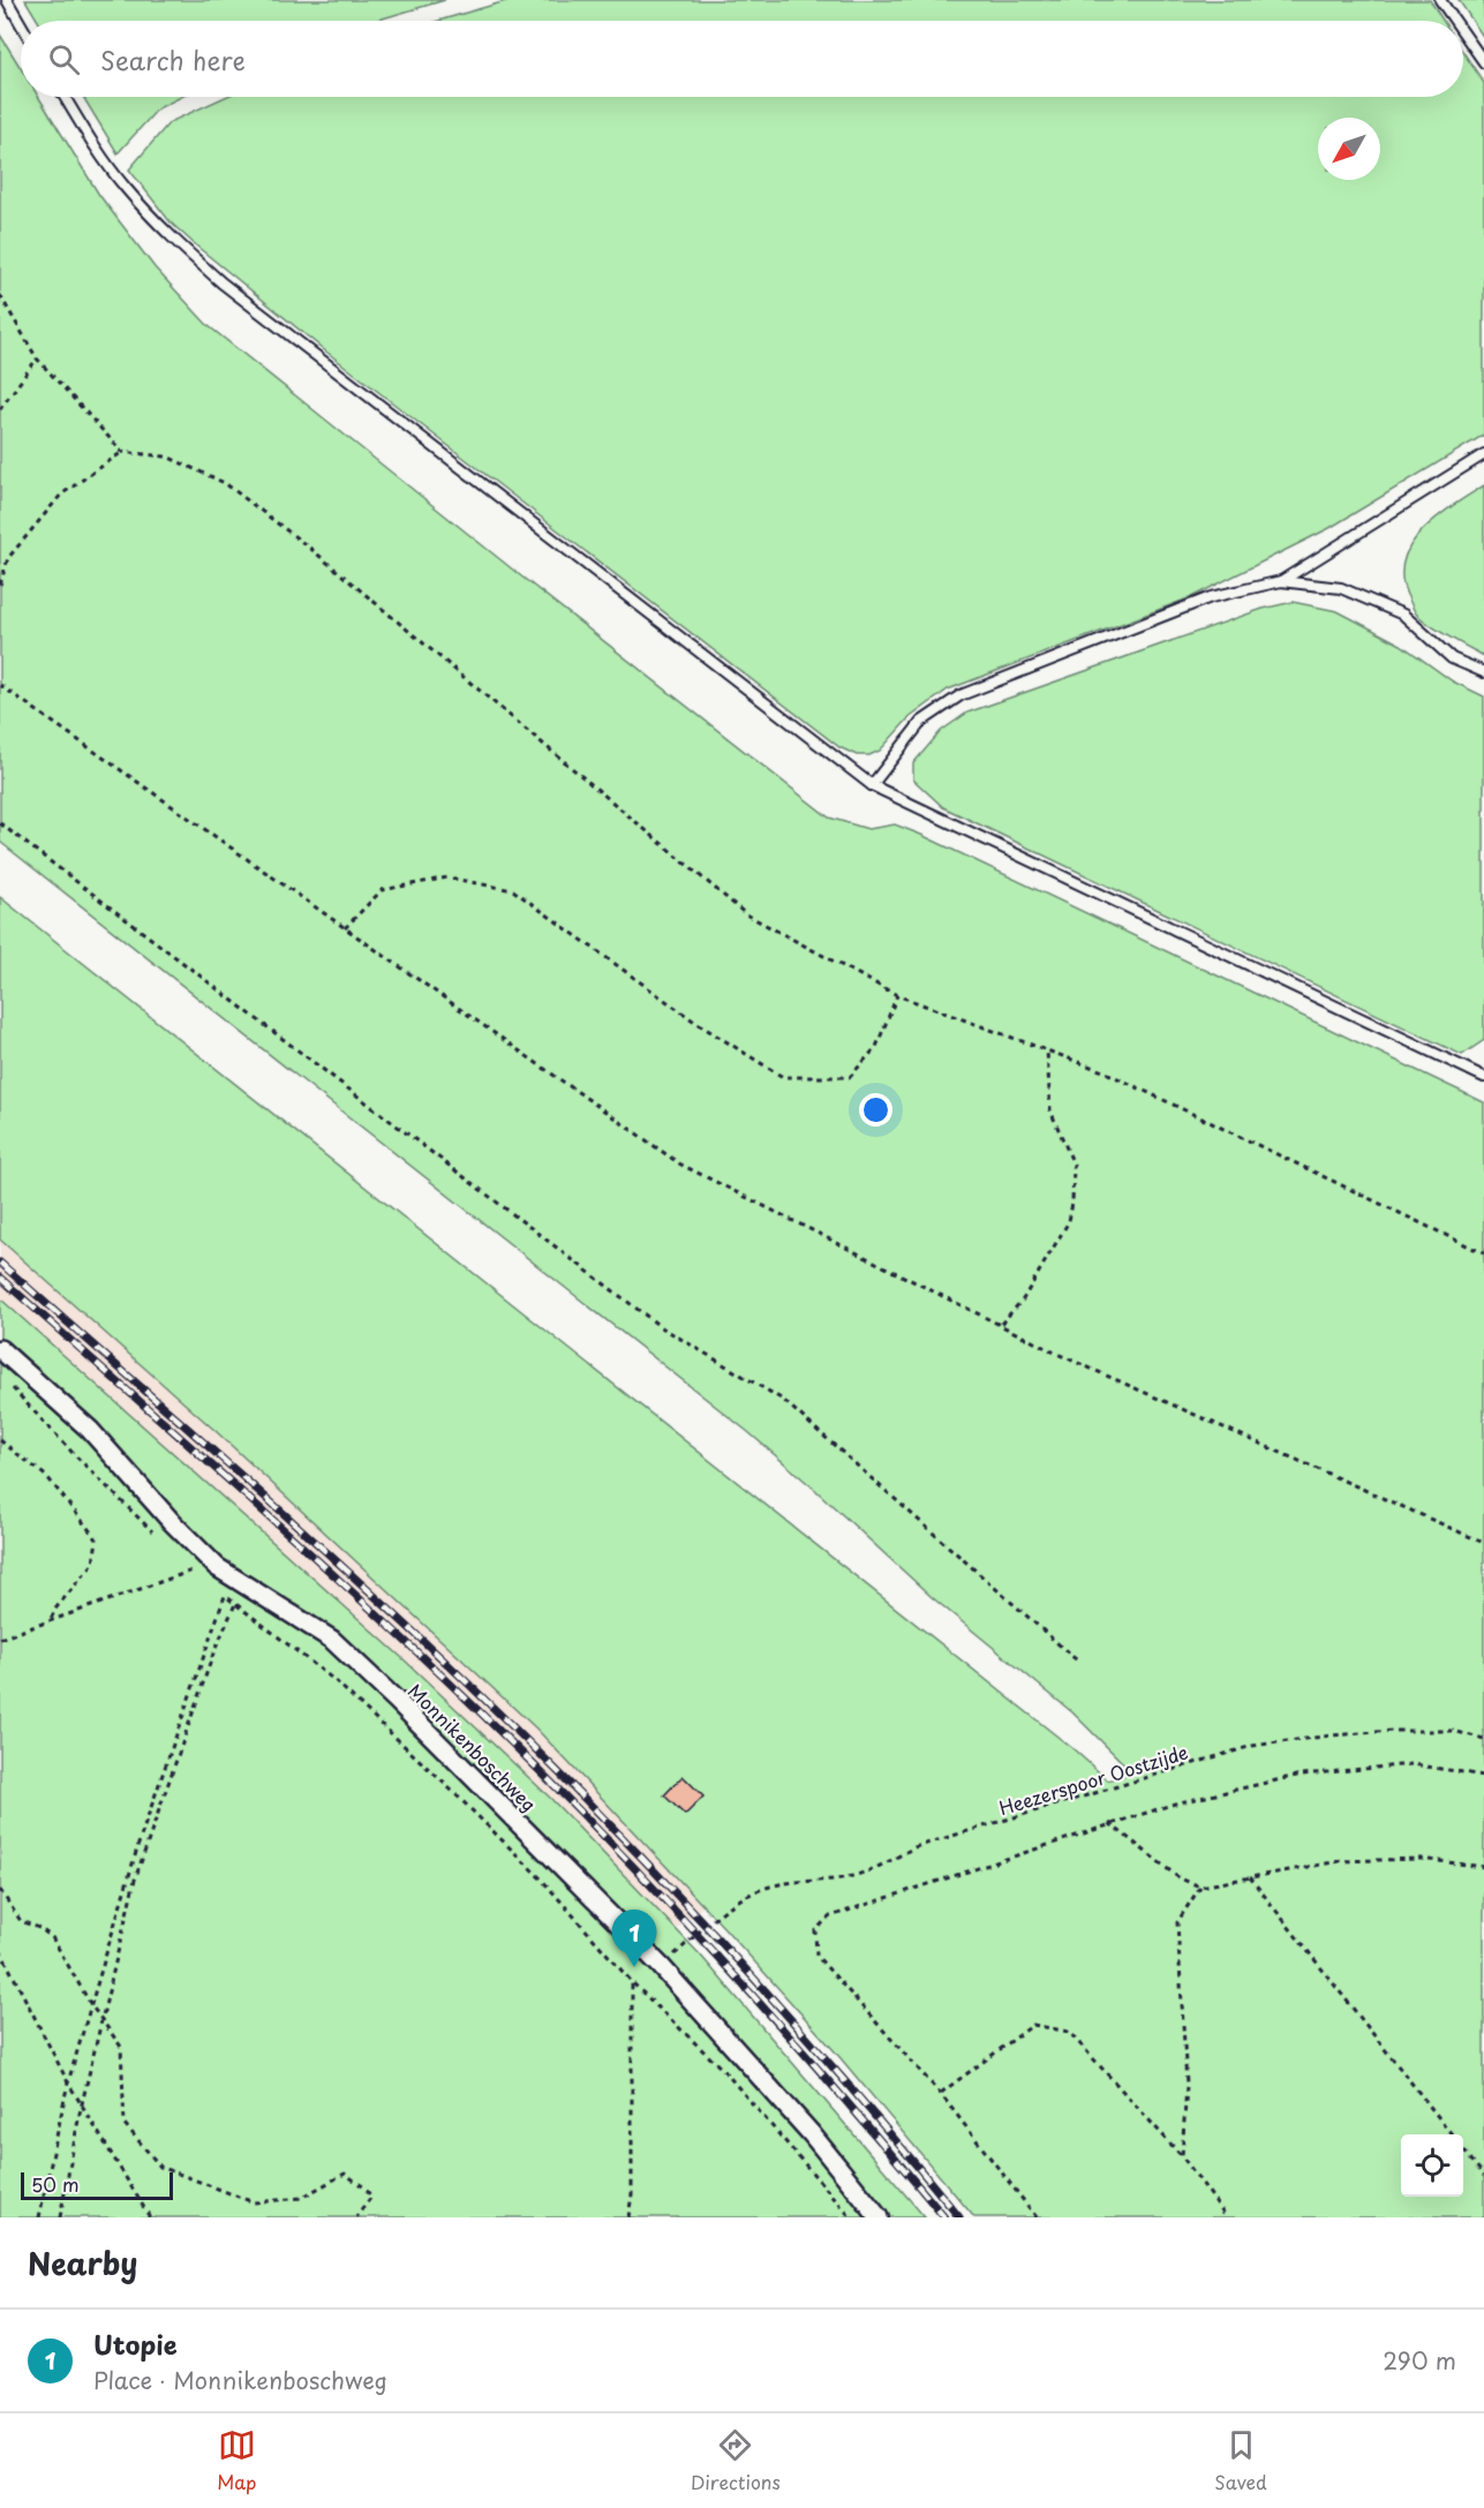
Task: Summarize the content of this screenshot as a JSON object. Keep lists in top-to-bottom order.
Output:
{
  "streets": {
    "street": ["Monnikenboschweg"],
    "path": ["Heezerspoor Oostzijde"]
  },
  "crossings": [
    ["Monnikenboschweg", "Heezerspoor Oostzijde"]
  ],
  "scale_bar": "50 m",
  "north": "bottom left",
  "page": {
    "search": "Search here",
    "pins": "1",
    "scale": "50 m",
    "heading": "Nearby",
    "list": [
      {
        "mark": "1",
        "name": "Utopie",
        "note": "Place · Monnikenboschweg",
        "value": "290 m"
      }
    ],
    "nav": ["Map", "Directions", "Saved"]
  }
}
